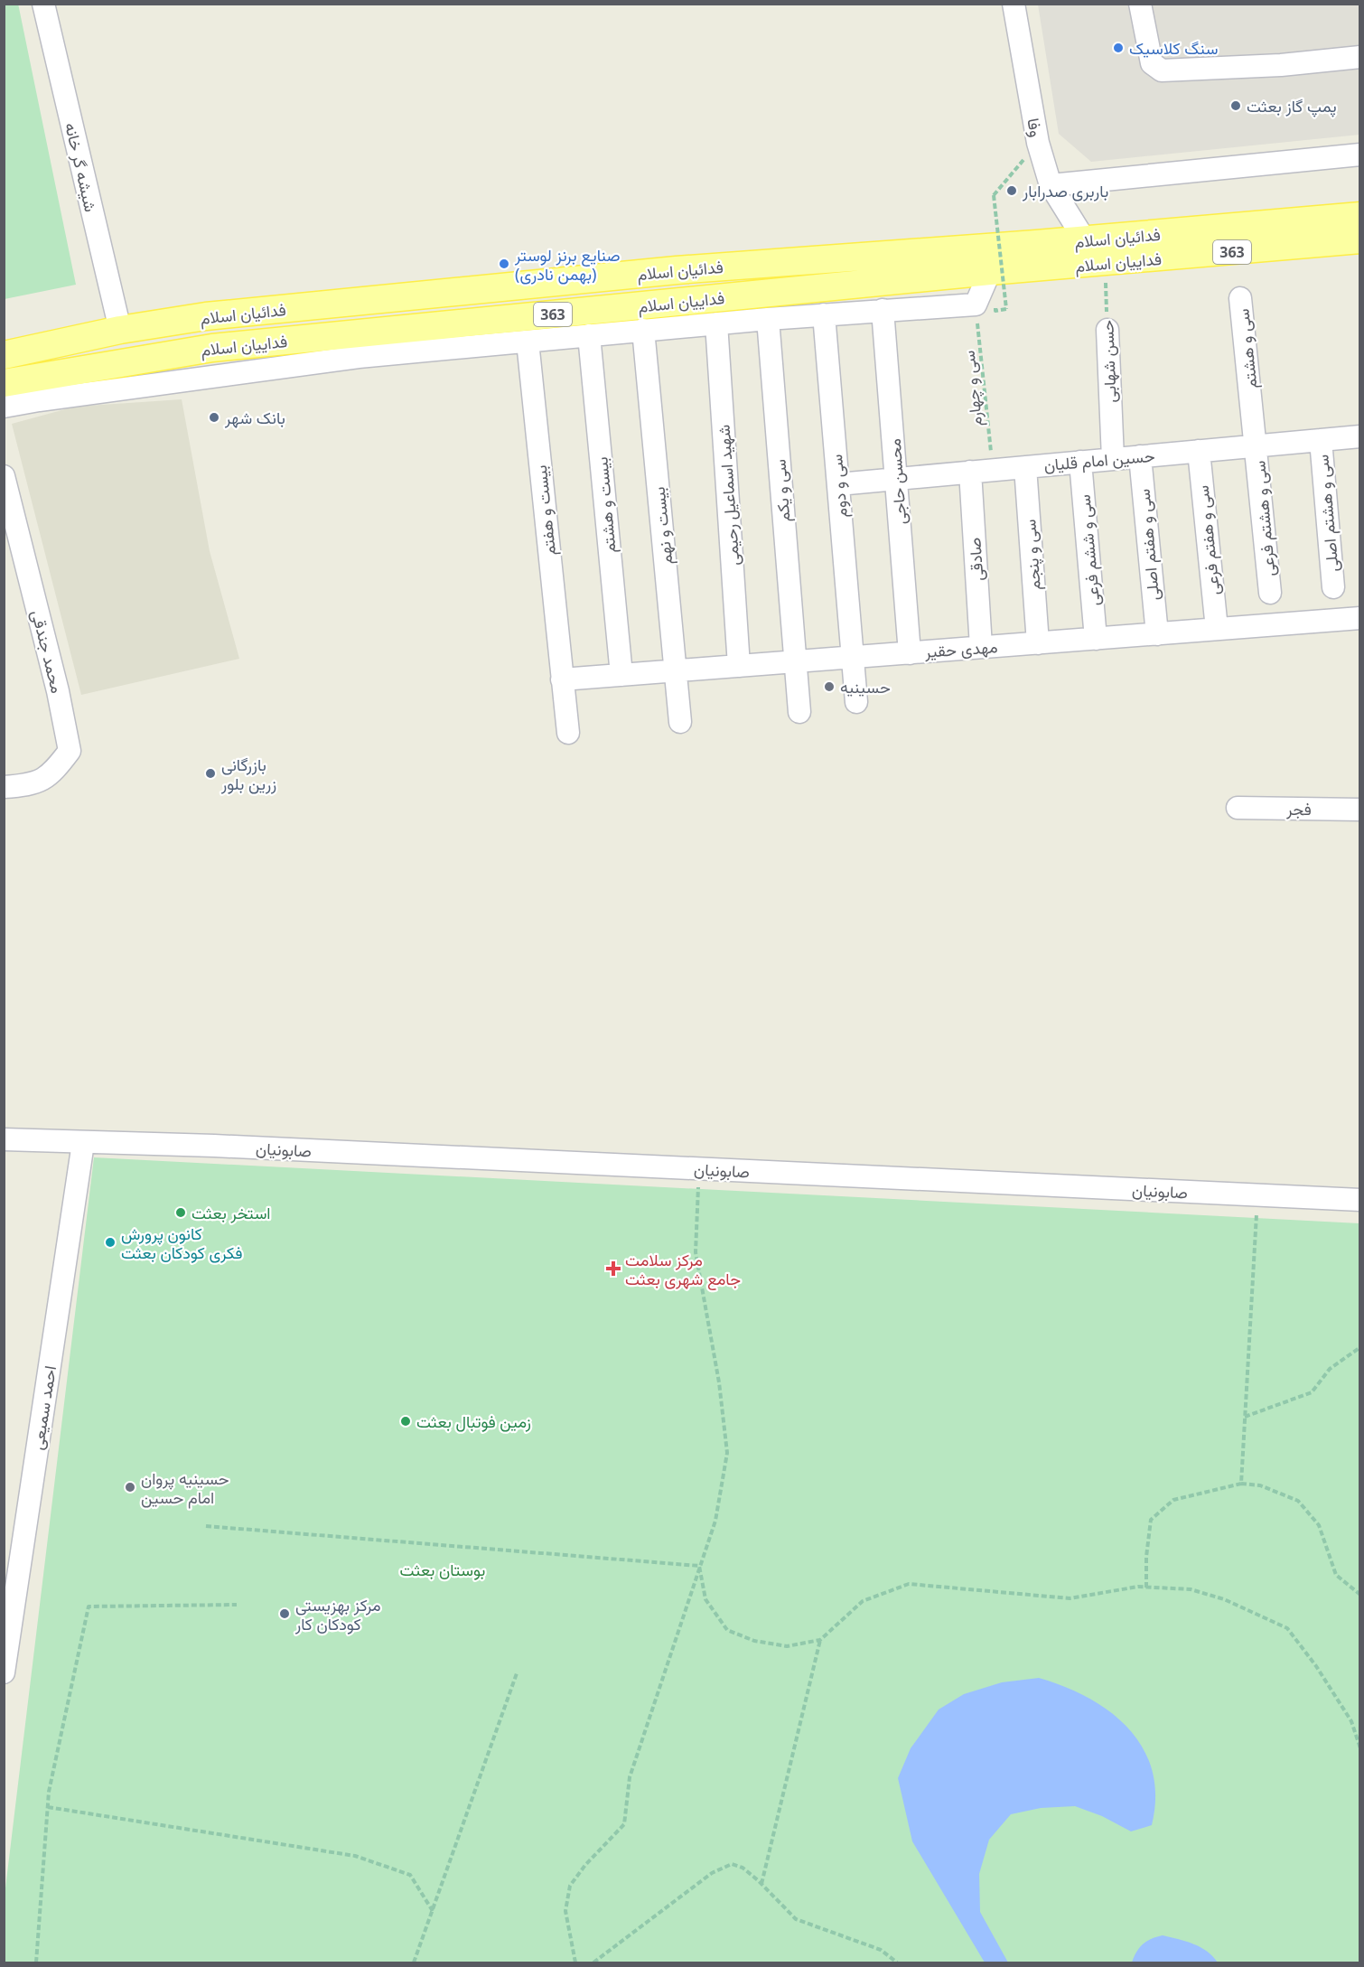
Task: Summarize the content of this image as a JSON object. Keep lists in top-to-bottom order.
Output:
{
  "streets": {
    "main road": ["فدائیان اسلام", "363", "فداییان اسلام"],
    "street": [
      "وفا",
      "شیشه گر خانه",
      "سی و هشتم",
      "حسن شهابی",
      "حسین امام قلیان",
      "محسن حاجی",
      "سی و دوم",
      "سی و یکم",
      "شهید اسماعیل رحیمی",
      "بیست و هشتم",
      "بیست و هفتم",
      "سی و هشتم اصلی",
      "سی و هشتم فرعی",
      "بیست و نهم",
      "سی و هفتم فرعی",
      "سی و هفتم اصلی",
      "سی و ششم فرعی",
      "سی و پنجم",
      "صادقی",
      "مهدی حقیر",
      "محمد جندقی",
      "فجر",
      "صابونیان",
      "احمد سمیعی"
    ],
    "path": ["سی و چهارم"]
  },
  "crossings": [
    ["وفا", "فدائیان اسلام"],
    ["شیشه گر خانه", "فدائیان اسلام"],
    ["فداییان اسلام", "حسن شهابی"],
    ["سی و هشتم", "حسین امام قلیان"],
    ["سی و هشتم", "سی و هشتم فرعی"],
    ["حسن شهابی", "حسین امام قلیان"],
    ["سی و چهارم", "حسین امام قلیان"],
    ["حسین امام قلیان", "محسن حاجی"],
    ["حسین امام قلیان", "سی و دوم"],
    ["حسین امام قلیان", "سی و هشتم اصلی"],
    ["حسین امام قلیان", "سی و هشتم فرعی"],
    ["حسین امام قلیان", "سی و هفتم فرعی"],
    ["حسین امام قلیان", "سی و هفتم اصلی"],
    ["حسین امام قلیان", "سی و ششم فرعی"],
    ["حسین امام قلیان", "سی و پنجم"],
    ["حسین امام قلیان", "صادقی"],
    ["محسن حاجی", "مهدی حقیر"],
    ["سی و دوم", "مهدی حقیر"],
    ["سی و یکم", "مهدی حقیر"],
    ["شهید اسماعیل رحیمی", "مهدی حقیر"],
    ["بیست و هشتم", "مهدی حقیر"],
    ["بیست و هفتم", "مهدی حقیر"],
    ["بیست و نهم", "مهدی حقیر"],
    ["سی و هفتم فرعی", "مهدی حقیر"],
    ["سی و هفتم اصلی", "مهدی حقیر"],
    ["سی و ششم فرعی", "مهدی حقیر"],
    ["سی و پنجم", "مهدی حقیر"],
    ["صادقی", "مهدی حقیر"],
    ["صابونیان", "احمد سمیعی"]
  ],
  "parks": ["بوستان بعثت"],
  "places": {
    "other": [
      "سنگ کلاسیک",
      "پمپ گاز بعثت",
      "باربری صدرابار",
      "صنایع برنز لوستر (بهمن نادری)",
      "بانک شهر",
      "حسینیه",
      "بازرگانی زرین بلور",
      "استخر بعثت",
      "کانون پرورش فکری کودکان بعثت",
      "زمین فوتبال بعثت",
      "حسینیه پروان امام حسین",
      "مرکز بهزیستی کودکان کار"
    ],
    "health": ["مرکز سلامت جامع شهری بعثت"]
  }
}
